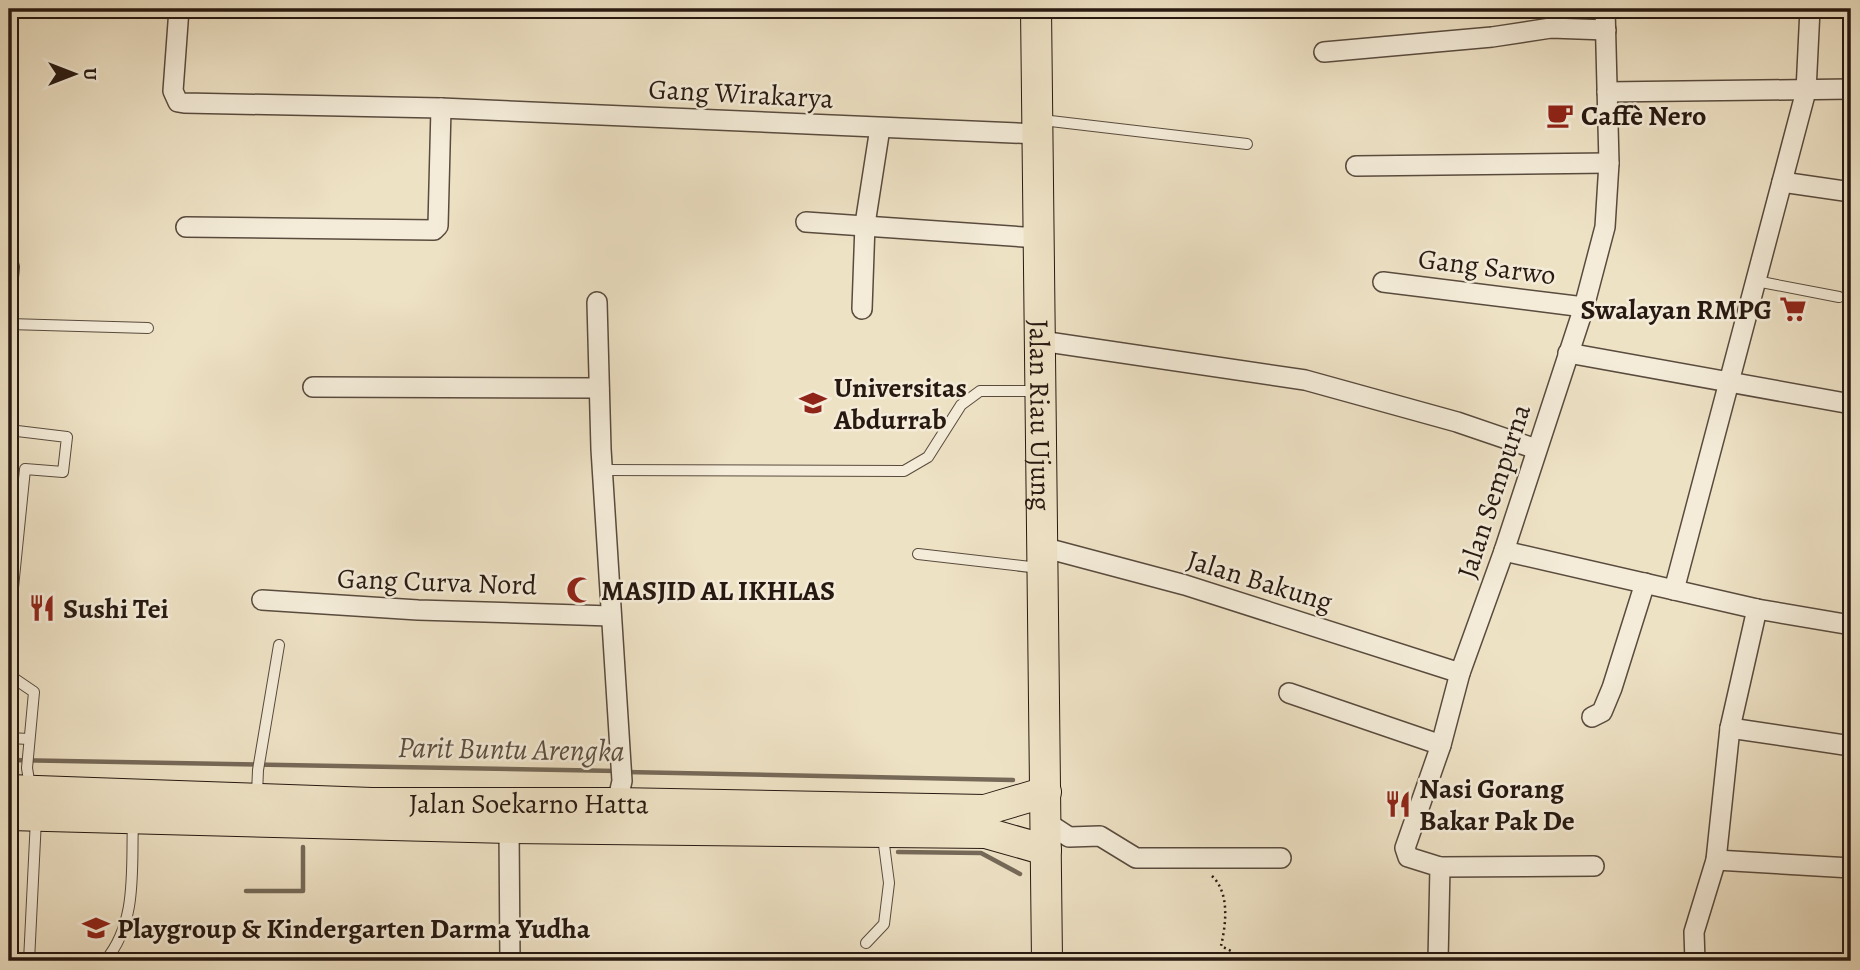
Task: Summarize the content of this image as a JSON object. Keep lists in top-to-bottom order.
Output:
{
  "streets": {
    "main road": ["Jalan Riau Ujung", "Jalan Soekarno Hatta"],
    "street": [
      "Gang Wirakarya",
      "Gang Sarwo",
      "Jalan Sempurna",
      "Jalan Bakung",
      "Gang Curva Nord"
    ]
  },
  "crossings": [
    ["Gang Wirakarya", "Jalan Riau Ujung"],
    ["Gang Sarwo", "Jalan Sempurna"],
    ["Jalan Riau Ujung", "Jalan Bakung"],
    ["Jalan Riau Ujung", "Jalan Soekarno Hatta"],
    ["Jalan Sempurna", "Jalan Bakung"]
  ],
  "water": ["Parit Buntu Arengka"],
  "places": {
    "cafe": ["Caffè Nero"],
    "supermarket": ["Swalayan RMPG"],
    "school or university": ["Universitas Abdurrab", "Playgroup & Kindergarten Darma Yudha"],
    "mosque": ["MASJID AL IKHLAS"],
    "restaurant": ["Sushi Tei", "Nasi Gorang Bakar Pak De"]
  },
  "north": "right"
}
